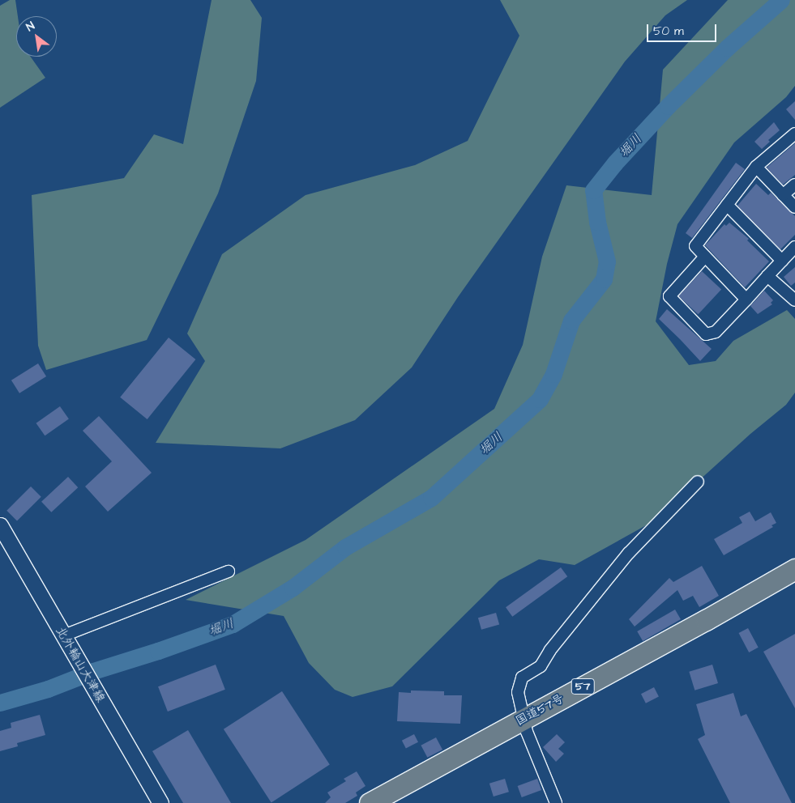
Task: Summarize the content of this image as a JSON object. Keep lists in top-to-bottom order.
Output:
{
  "streets": {
    "highway": ["57", "国道57号"],
    "main road": ["北外輪山大津線"]
  },
  "water": ["堀川"],
  "scale_bar": "50 m",
  "north": "top left"
}
